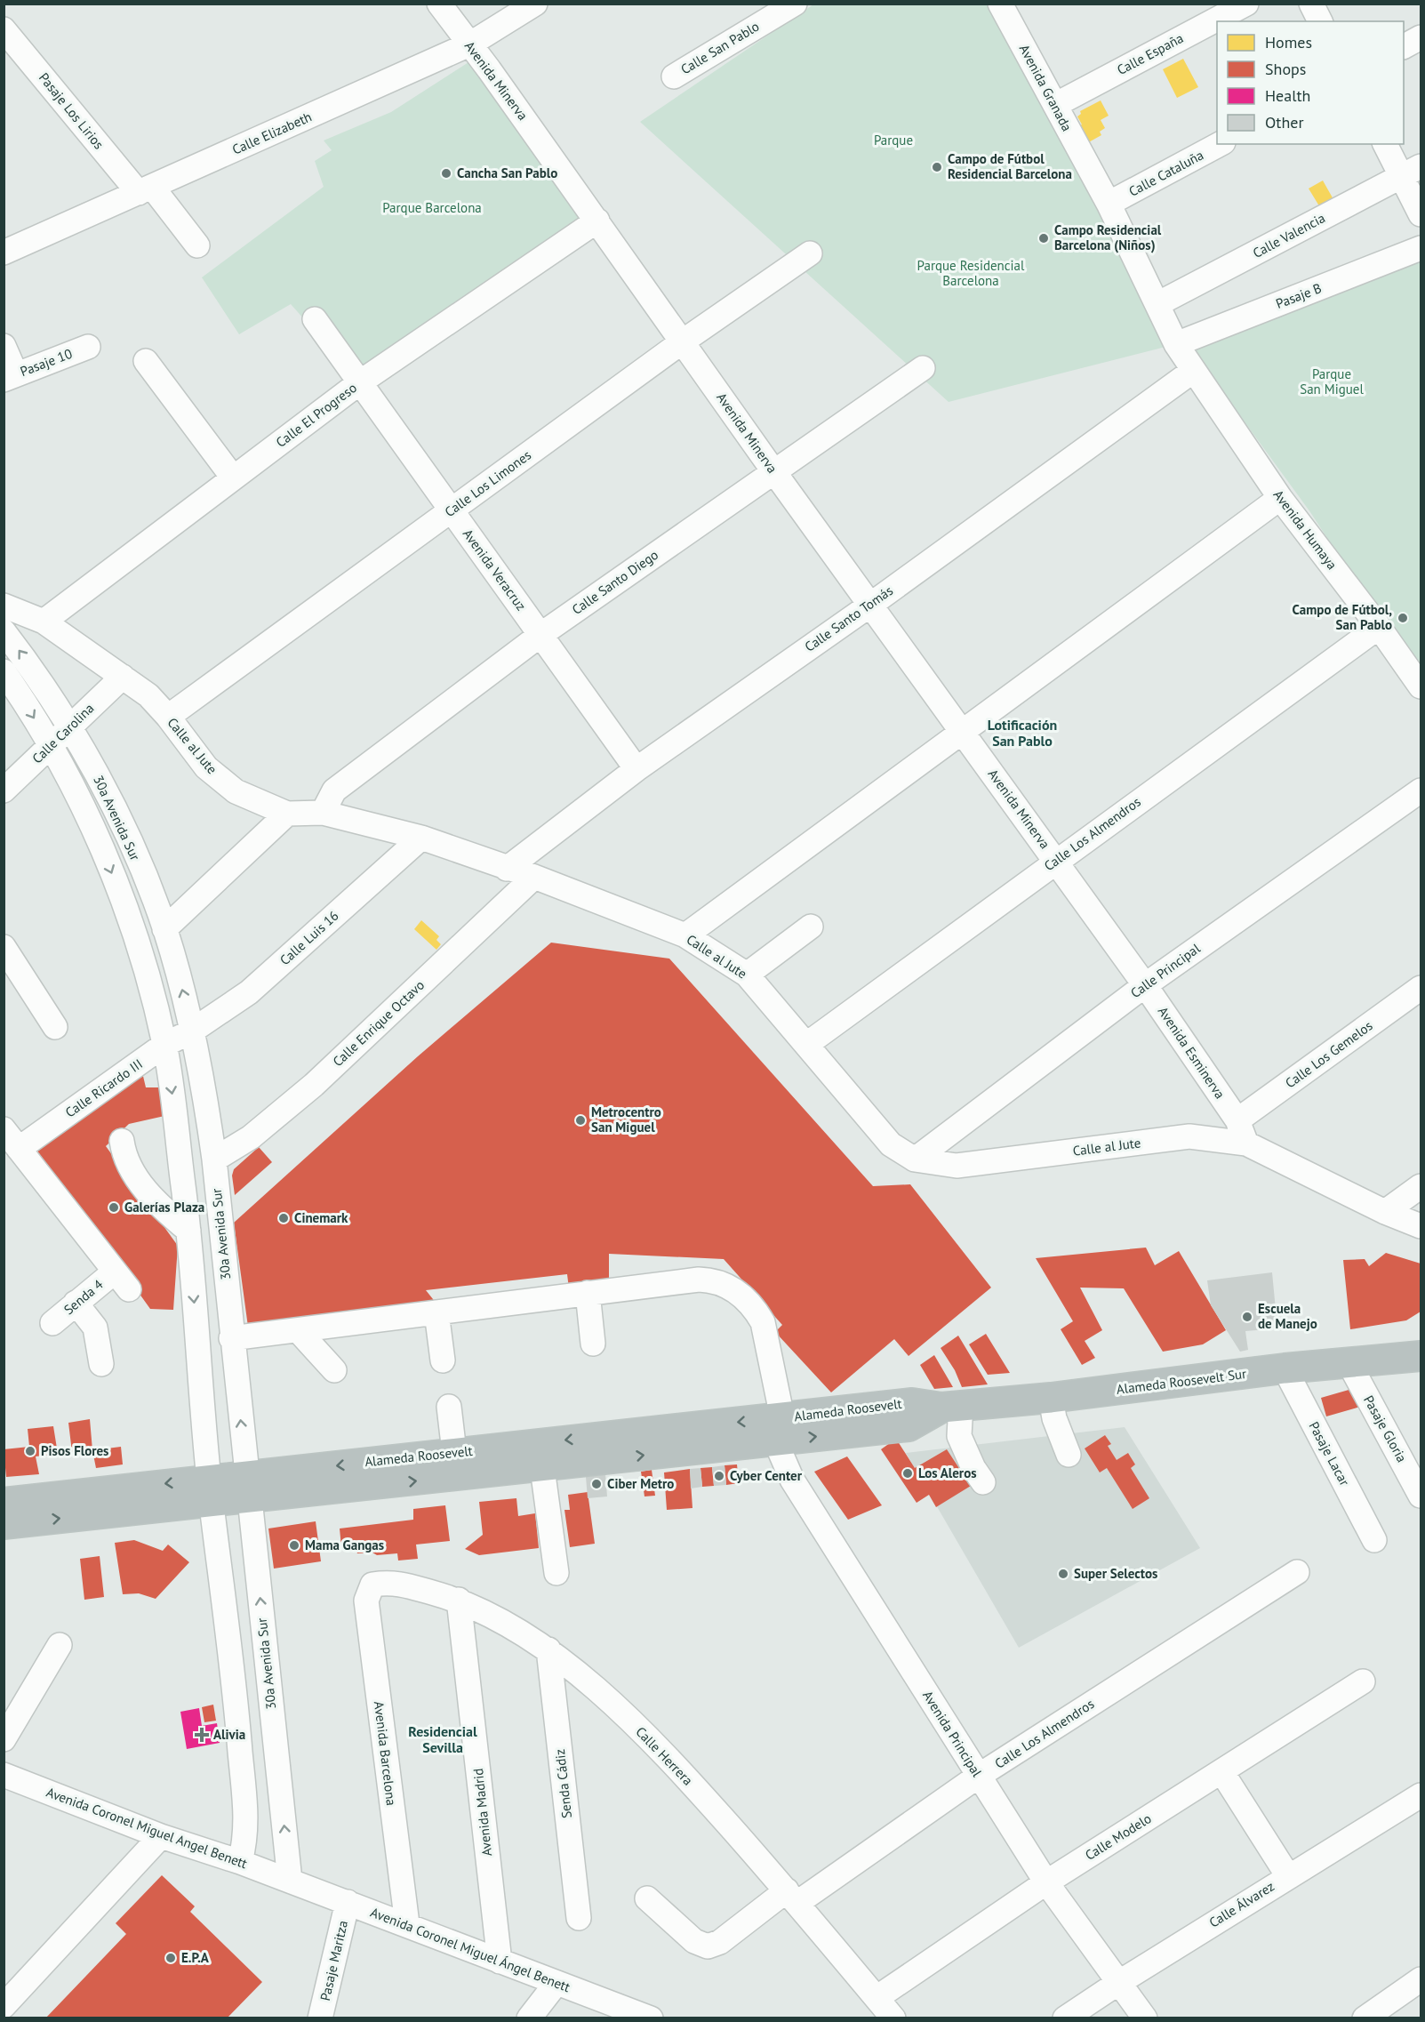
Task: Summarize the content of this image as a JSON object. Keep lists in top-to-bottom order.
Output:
{
  "streets": {
    "highway": ["Alameda Roosevelt Sur", "Alameda Roosevelt"],
    "street": [
      "Calle San Pablo",
      "Calle España",
      "Avenida Minerva",
      "Avenida Granada",
      "Pasaje Los Lirios",
      "Calle Elizabeth",
      "Calle Cataluña",
      "Calle Valencia",
      "Pasaje B",
      "Pasaje 10",
      "Calle El Progreso",
      "Calle Los Limones",
      "Avenida Humaya",
      "Avenida Veracruz",
      "Calle Santo Diego",
      "Calle Santo Tomás",
      "Calle Carolina",
      "Calle al Jute",
      "30a Avenida Sur",
      "Calle Los Almendros",
      "Calle Luis 16",
      "Calle Principal",
      "Calle Enrique Octavo",
      "Avenida Esminerva",
      "Calle Los Gemelos",
      "Calle Ricardo III",
      "Senda 4",
      "Pasaje Gloria",
      "Pasaje Lacar",
      "Avenida Principal",
      "Avenida Barcelona",
      "Calle Herrera",
      "Senda Cádiz",
      "Avenida Madrid",
      "Avenida Coronel Miguel Angel Benett",
      "Calle Modelo",
      "Calle Álvarez",
      "Avenida Coronel Miguel Ángel Benett",
      "Pasaje Maritza"
    ]
  },
  "crossings": [
    ["Calle España", "Avenida Granada"],
    ["Avenida Minerva", "Calle Elizabeth"],
    ["Avenida Minerva", "Calle El Progreso"],
    ["Avenida Minerva", "Calle Los Limones"],
    ["Avenida Minerva", "Calle Santo Diego"],
    ["Avenida Minerva", "Calle Santo Tomás"],
    ["Avenida Minerva", "Calle Los Almendros"],
    ["Avenida Minerva", "Avenida Esminerva"],
    ["Avenida Granada", "Calle Cataluña"],
    ["Avenida Granada", "Calle Valencia"],
    ["Avenida Granada", "Pasaje B"],
    ["Avenida Granada", "Avenida Humaya"],
    ["Avenida Granada", "Calle Santo Tomás"],
    ["Pasaje Los Lirios", "Calle Elizabeth"],
    ["Calle El Progreso", "Avenida Veracruz"],
    ["Calle El Progreso", "Calle al Jute"],
    ["Calle Los Limones", "Avenida Veracruz"],
    ["Calle Los Limones", "Calle al Jute"],
    ["Avenida Humaya", "Calle Santo Tomás"],
    ["Avenida Humaya", "Calle Los Almendros"],
    ["Avenida Veracruz", "Calle Santo Diego"],
    ["Avenida Veracruz", "Calle Santo Tomás"],
    ["Calle Santo Diego", "Calle al Jute"],
    ["Calle Santo Tomás", "Calle al Jute"],
    ["Calle Carolina", "Calle al Jute"],
    ["Calle Carolina", "30a Avenida Sur"],
    ["Calle al Jute", "Calle Los Almendros"],
    ["Calle al Jute", "Calle Luis 16"],
    ["Calle al Jute", "Calle Principal"],
    ["Calle al Jute", "Calle Enrique Octavo"],
    ["Calle al Jute", "Avenida Esminerva"],
    ["30a Avenida Sur", "Calle Luis 16"],
    ["30a Avenida Sur", "Calle Enrique Octavo"],
    ["30a Avenida Sur", "Calle Ricardo III"],
    ["30a Avenida Sur", "Alameda Roosevelt"],
    ["30a Avenida Sur", "Avenida Principal"],
    ["30a Avenida Sur", "Avenida Coronel Miguel Angel Benett"],
    ["30a Avenida Sur", "Avenida Coronel Miguel Ángel Benett"],
    ["Calle Los Almendros", "Avenida Esminerva"],
    ["Calle Los Almendros", "Avenida Principal"],
    ["Calle Los Almendros", "Calle Herrera"],
    ["Calle Luis 16", "Calle Ricardo III"],
    ["Calle Principal", "Avenida Esminerva"],
    ["Avenida Esminerva", "Calle Los Gemelos"],
    ["Calle Ricardo III", "Senda 4"],
    ["Alameda Roosevelt Sur", "Alameda Roosevelt"],
    ["Alameda Roosevelt Sur", "Pasaje Gloria"],
    ["Alameda Roosevelt Sur", "Pasaje Lacar"],
    ["Alameda Roosevelt", "Avenida Principal"],
    ["Avenida Principal", "Calle Modelo"],
    ["Avenida Principal", "Calle Álvarez"],
    ["Avenida Barcelona", "Calle Herrera"],
    ["Avenida Barcelona", "Avenida Coronel Miguel Ángel Benett"],
    ["Calle Herrera", "Senda Cádiz"],
    ["Calle Herrera", "Avenida Madrid"],
    ["Calle Herrera", "Calle Modelo"],
    ["Avenida Madrid", "Avenida Coronel Miguel Ángel Benett"],
    ["Avenida Coronel Miguel Angel Benett", "Avenida Coronel Miguel Ángel Benett"],
    ["Avenida Coronel Miguel Ángel Benett", "Pasaje Maritza"]
  ],
  "districts": ["Lotificación San Pablo", "Residencial Sevilla"],
  "parks": [
    "Parque",
    "Parque Barcelona",
    "Parque Residencial Barcelona",
    "Parque San Miguel"
  ],
  "places": {
    "other": [
      "Campo de Fútbol Residencial Barcelona",
      "Cancha San Pablo",
      "Campo Residencial Barcelona (Niños)",
      "Campo de Fútbol, San Pablo",
      "Metrocentro San Miguel",
      "Galerías Plaza",
      "Cinemark",
      "Escuela de Manejo",
      "Pisos Flores",
      "Los Aleros",
      "Cyber Center",
      "Ciber Metro",
      "Mama Gangas",
      "Super Selectos",
      "E.P.A"
    ],
    "health": ["Alivia"]
  },
  "legend": [
    "Homes",
    "Shops",
    "Health",
    "Other"
  ]
}
